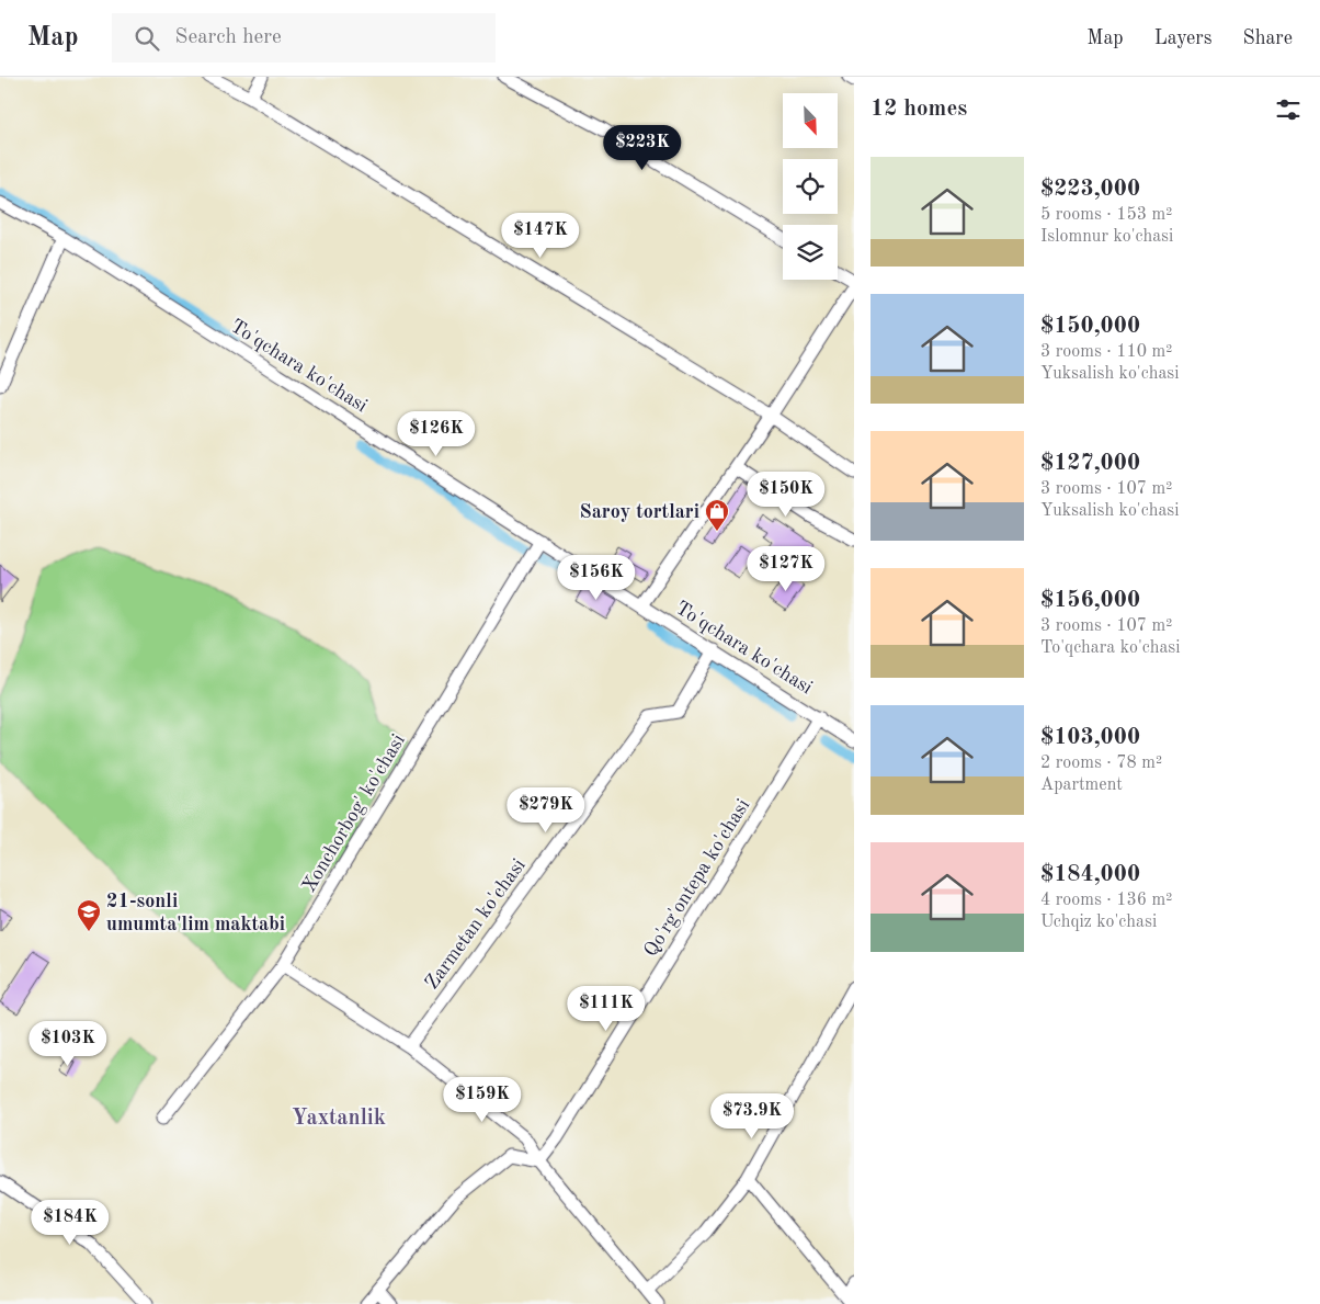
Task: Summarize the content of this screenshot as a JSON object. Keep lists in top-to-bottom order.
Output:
{
  "streets": {
    "street": [
      "To'qchara ko'chasi",
      "Xonchorbog' ko'chasi",
      "Qo'rg'ontepa ko'chasi",
      "Zarmetan ko'chasi"
    ]
  },
  "crossings": [
    ["To'qchara ko'chasi", "Xonchorbog' ko'chasi"],
    ["To'qchara ko'chasi", "Qo'rg'ontepa ko'chasi"],
    ["To'qchara ko'chasi", "Zarmetan ko'chasi"]
  ],
  "districts": ["Yaxtanlik"],
  "places": {
    "shop": ["Saroy tortlari"],
    "school or university": ["21-sonli umumta'lim maktabi"]
  },
  "north": "bottom right",
  "page": {
    "header": "Map",
    "search": "Search here",
    "nav": ["Map", "Layers", "Share"],
    "heading": "12 homes",
    "price": [
      "$223K",
      "$147K",
      "$126K",
      "$150K",
      "$127K",
      "$156K",
      "$279K",
      "$111K",
      "$103K",
      "$159K",
      "$73.9K",
      "$184K"
    ],
    "list": [
      {
        "name": "$223,000",
        "note": "5 rooms · 153 m² · Islomnur ko'chasi"
      },
      {
        "name": "$150,000",
        "note": "3 rooms · 110 m² · Yuksalish ko'chasi"
      },
      {
        "name": "$127,000",
        "note": "3 rooms · 107 m² · Yuksalish ko'chasi"
      },
      {
        "name": "$156,000",
        "note": "3 rooms · 107 m² · To'qchara ko'chasi"
      },
      {
        "name": "$103,000",
        "note": "2 rooms · 78 m² · Apartment"
      },
      {
        "name": "$184,000",
        "note": "4 rooms · 136 m² · Uchqiz ko'chasi"
      }
    ]
  }
}
